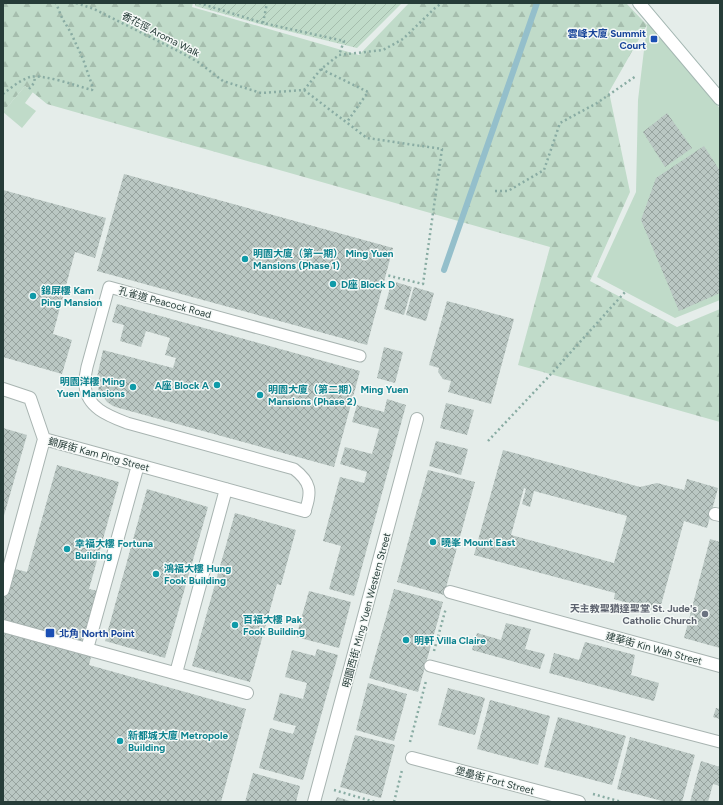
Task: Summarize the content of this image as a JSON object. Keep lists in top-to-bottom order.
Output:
{
  "streets": {
    "street": [
      "錦屏街 Kam Ping Street",
      "明園西街 Ming Yuen Western Street",
      "建華街 Kin Wah Street",
      "堡壘街 Fort Street"
    ],
    "lane": ["孔雀道 Peacock Road"],
    "path": ["香花徑 Aroma Walk"]
  },
  "crossings": [
    ["孔雀道 Peacock Road", "錦屏街 Kam Ping Street"]
  ],
  "places": {
    "transit": ["雲峰大廈 Summit Court", "北角 North Point"],
    "other": [
      "明園大廈（第一期） Ming Yuen Mansions (Phase 1)",
      "D座 Block D",
      "錦屏樓 Kam Ping Mansion",
      "A座 Block A",
      "明園洋樓 Ming Yuen Mansions",
      "明園大廈（第二期） Ming Yuen Mansions (Phase 2)",
      "曉峯 Mount East",
      "幸福大樓 Fortuna Building",
      "鴻福大樓 Hung Fook Building",
      "天主教聖猶達聖堂 St. Jude's Catholic Church",
      "百福大樓 Pak Fook Building",
      "明軒 Villa Claire",
      "新都城大廈 Metropole Building"
    ]
  }
}
